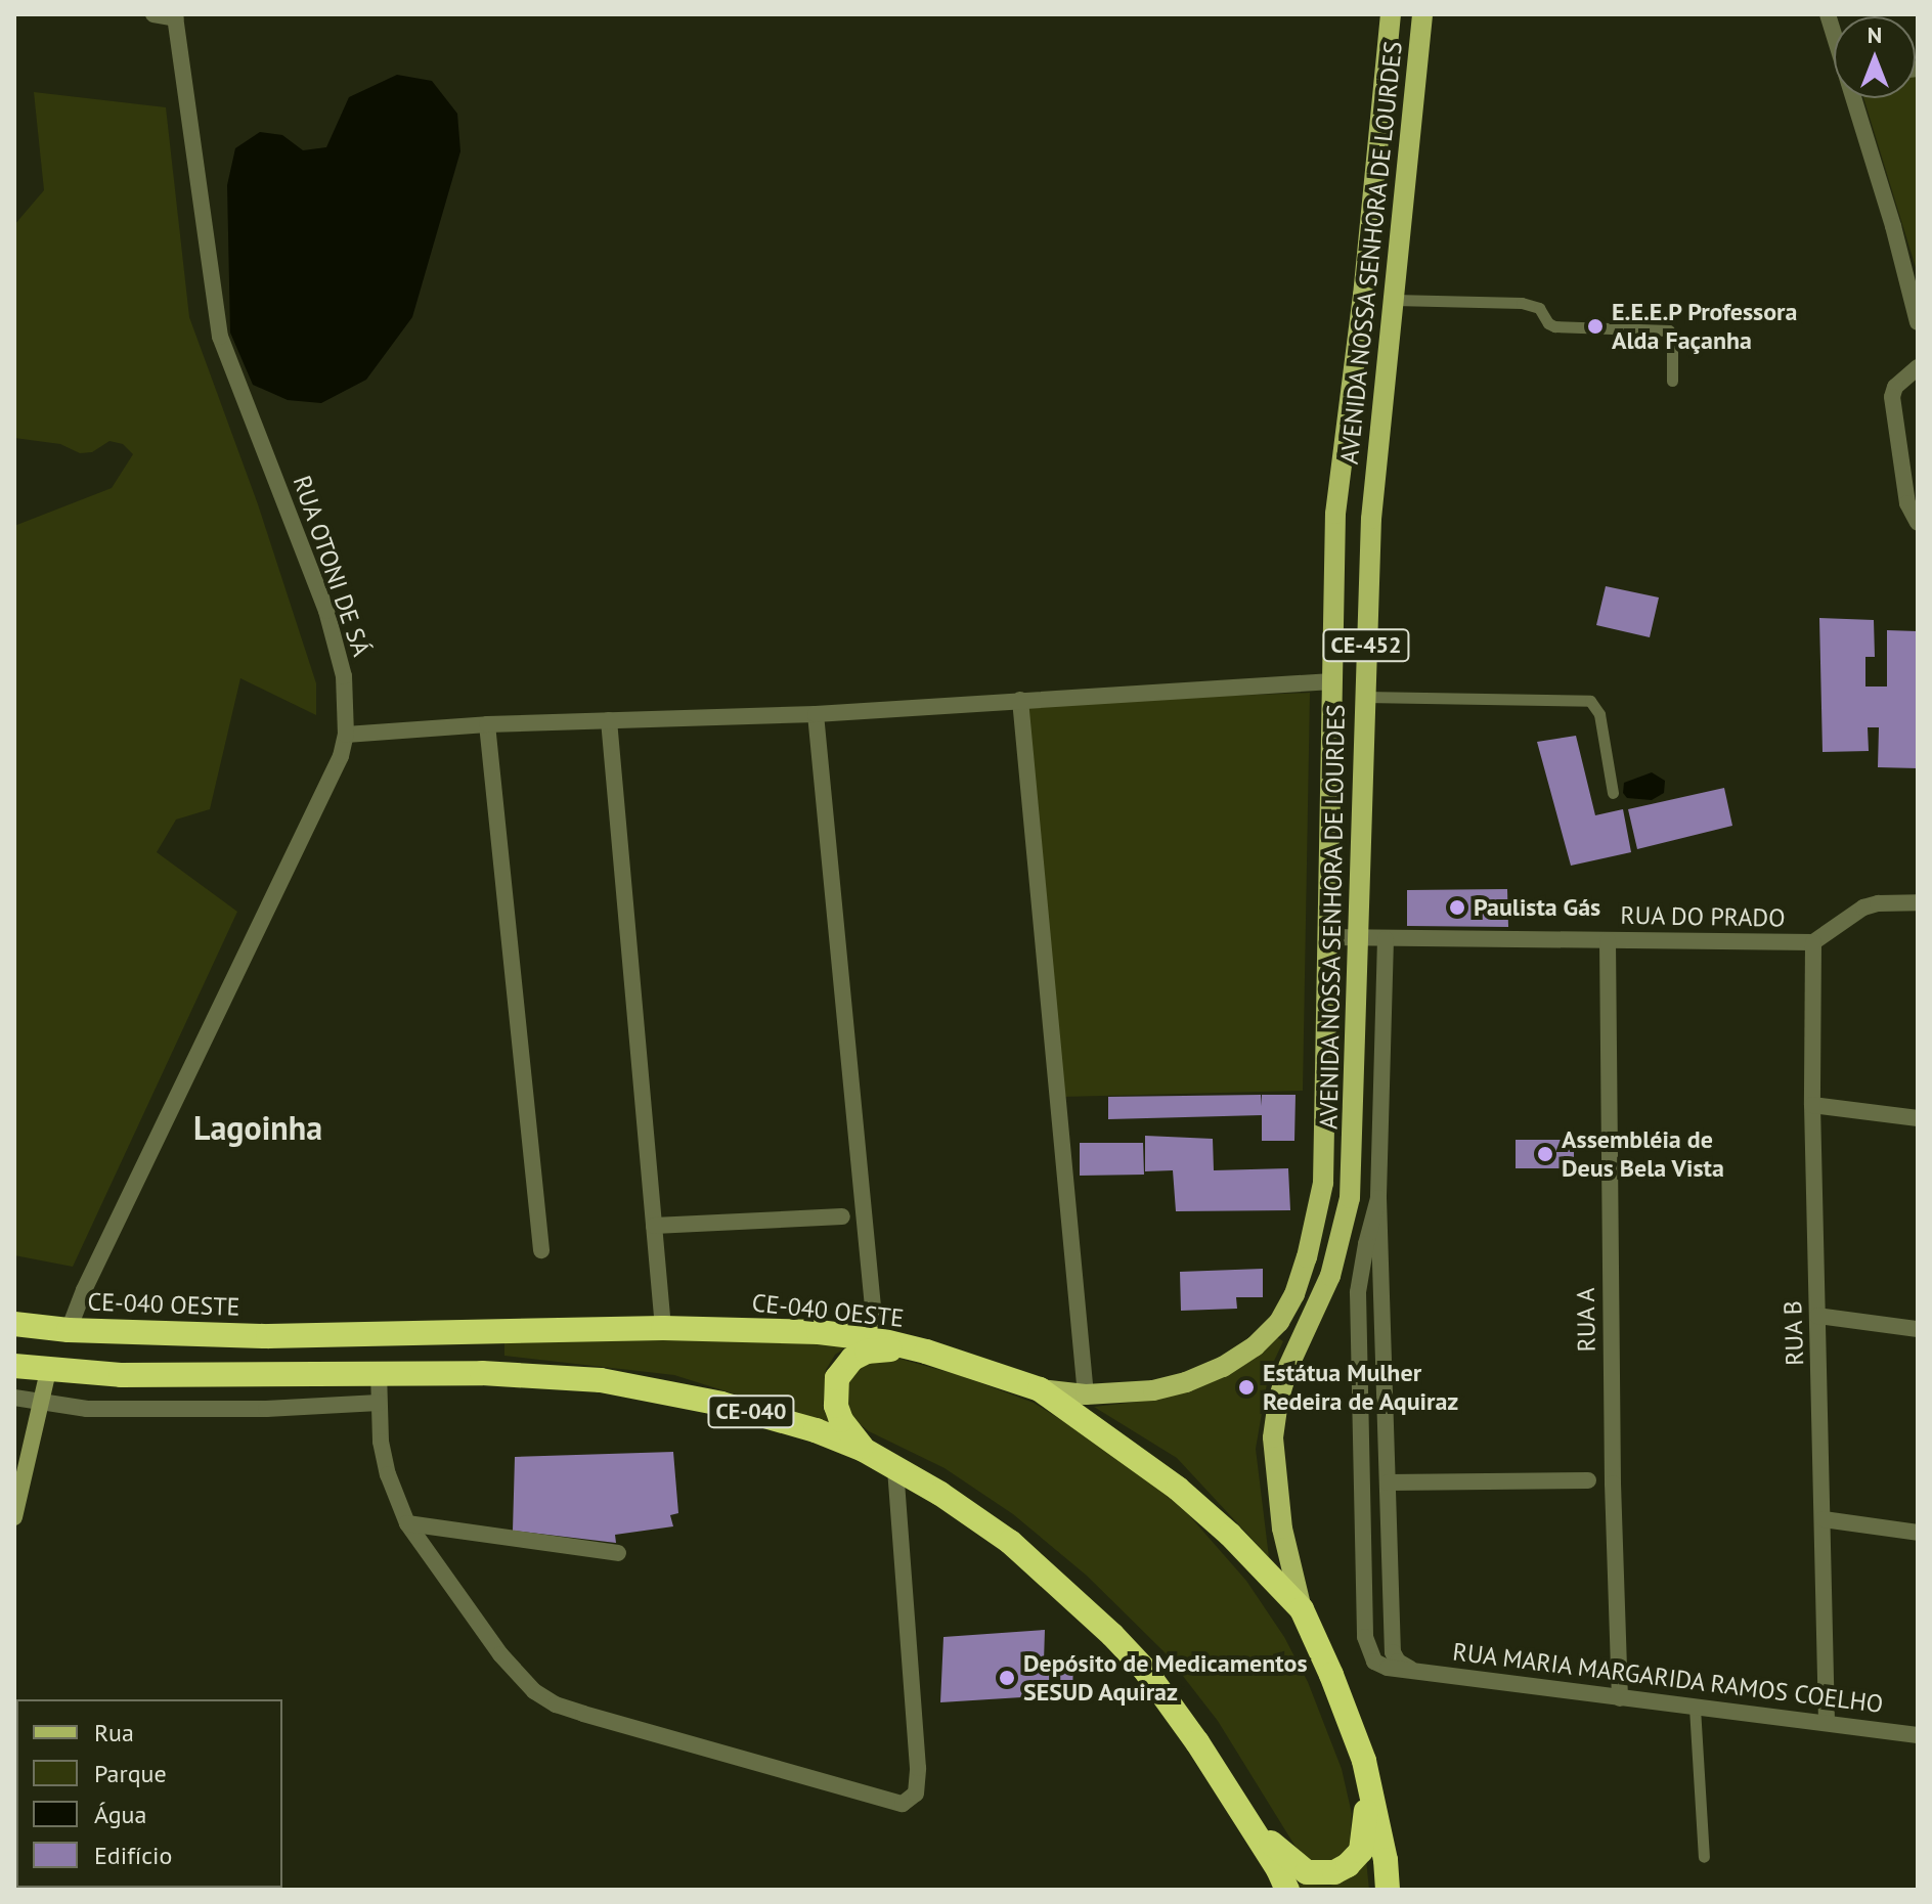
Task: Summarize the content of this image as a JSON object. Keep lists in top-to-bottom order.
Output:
{
  "streets": {
    "highway": ["CE-040 OESTE", "CE-040"],
    "main road": ["AVENIDA NOSSA SENHORA DE LOURDES", "CE-452"],
    "street": [
      "RUA OTONI DE SÁ",
      "RUA DO PRADO",
      "RUA A",
      "RUA B",
      "RUA MARIA MARGARIDA RAMOS COELHO"
    ]
  },
  "crossings": [
    ["AVENIDA NOSSA SENHORA DE LOURDES", "CE-452"],
    ["AVENIDA NOSSA SENHORA DE LOURDES", "RUA DO PRADO"],
    ["AVENIDA NOSSA SENHORA DE LOURDES", "CE-040 OESTE"],
    ["RUA OTONI DE SÁ", "CE-040 OESTE"],
    ["CE-452", "CE-040 OESTE"],
    ["RUA DO PRADO", "RUA A"],
    ["RUA DO PRADO", "RUA B"],
    ["RUA A", "RUA MARIA MARGARIDA RAMOS COELHO"],
    ["RUA B", "RUA MARIA MARGARIDA RAMOS COELHO"]
  ],
  "districts": ["Lagoinha"],
  "places": [
    "E.E.E.P Professora Alda Façanha",
    "Paulista Gás",
    "Assembléia de Deus Bela Vista",
    "Estátua Mulher Redeira de Aquiraz",
    "Depósito de Medicamentos SESUD Aquiraz"
  ],
  "legend": [
    "Rua",
    "Parque",
    "Água",
    "Edifício"
  ],
  "north": "top"
}
